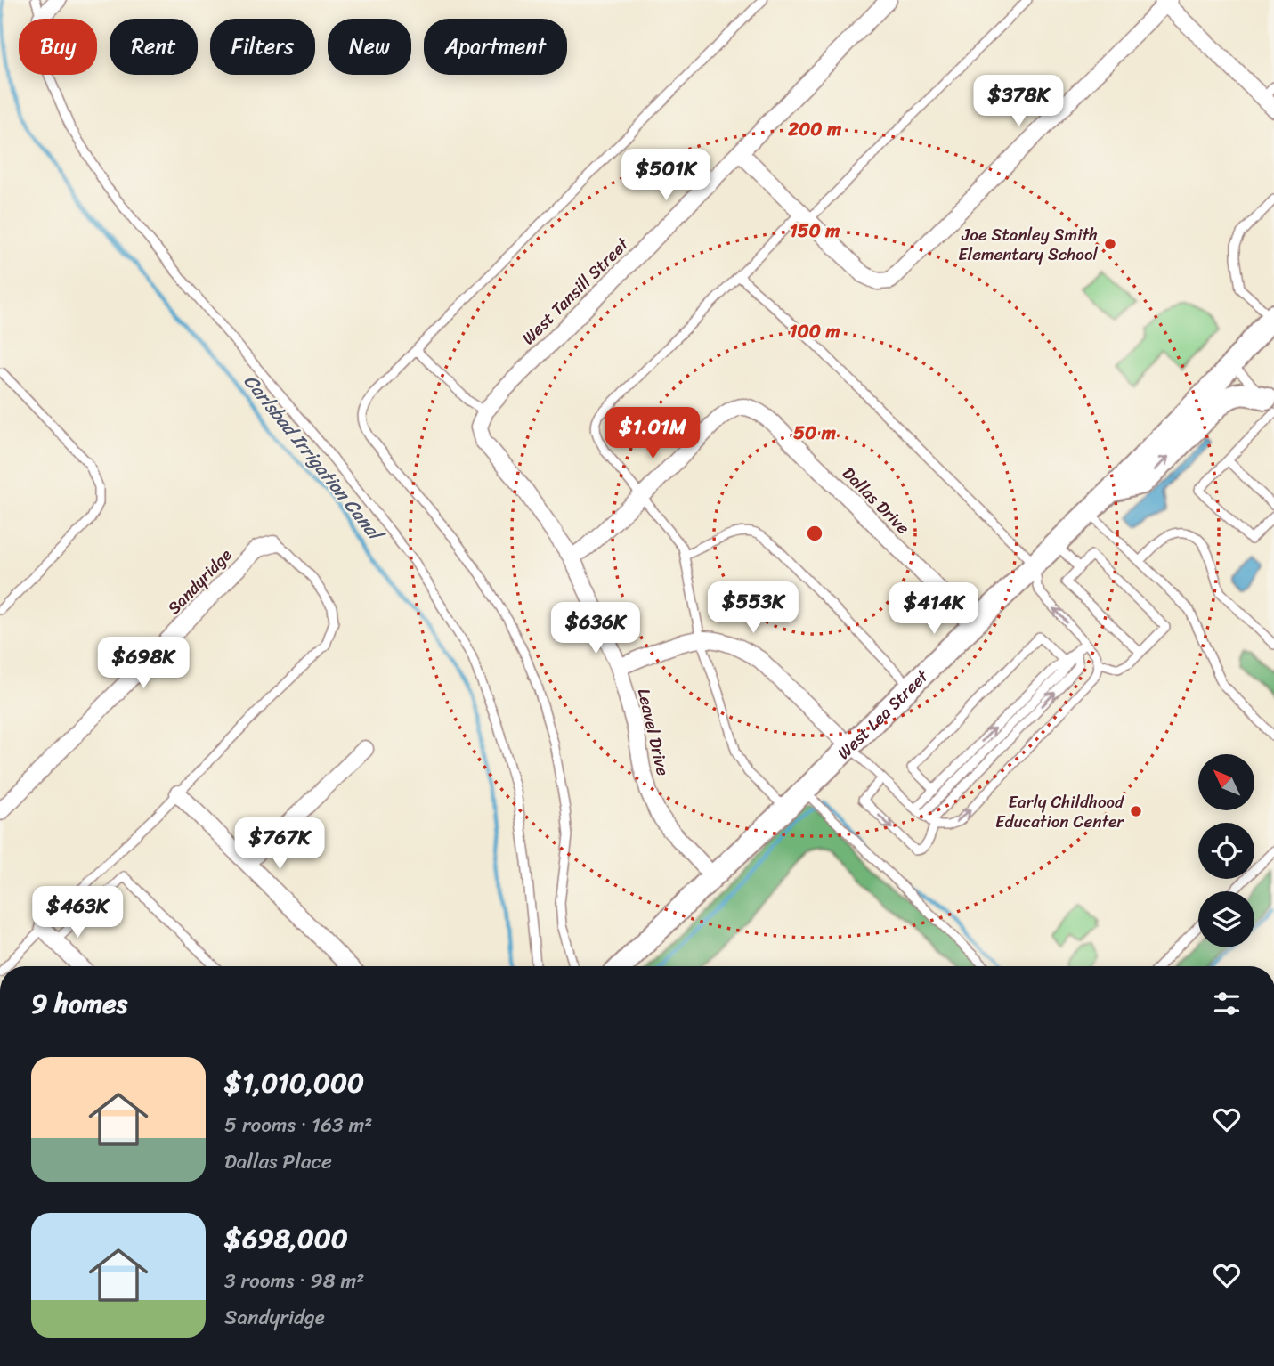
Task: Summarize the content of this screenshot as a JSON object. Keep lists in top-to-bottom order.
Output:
{
  "streets": {
    "main road": ["West Lea Street"],
    "street": [
      "West Tansill Street",
      "Dallas Drive",
      "Sandyridge",
      "Leavel Drive"
    ]
  },
  "crossings": [
    ["West Tansill Street", "Leavel Drive"],
    ["Dallas Drive", "West Lea Street"],
    ["West Lea Street", "Leavel Drive"]
  ],
  "water": ["Carlsbad Irrigation Canal"],
  "places": ["Joe Stanley Smith Elementary School", "Early Childhood Education Center"],
  "north": "top left",
  "page": {
    "chip": [
      "Buy",
      "Rent",
      "Filters",
      "New",
      "Apartment"
    ],
    "price": [
      "$378K",
      "$501K",
      "$1.01M",
      "$553K",
      "$414K",
      "$636K",
      "$698K",
      "$767K",
      "$463K"
    ],
    "heading": "9 homes",
    "list": [
      {
        "name": "$1,010,000",
        "note": "5 rooms · 163 m² · Dallas Place"
      },
      {
        "name": "$698,000",
        "note": "3 rooms · 98 m² · Sandyridge"
      }
    ]
  },
  "rings": [
    "200 m",
    "150 m",
    "100 m",
    "50 m"
  ]
}
